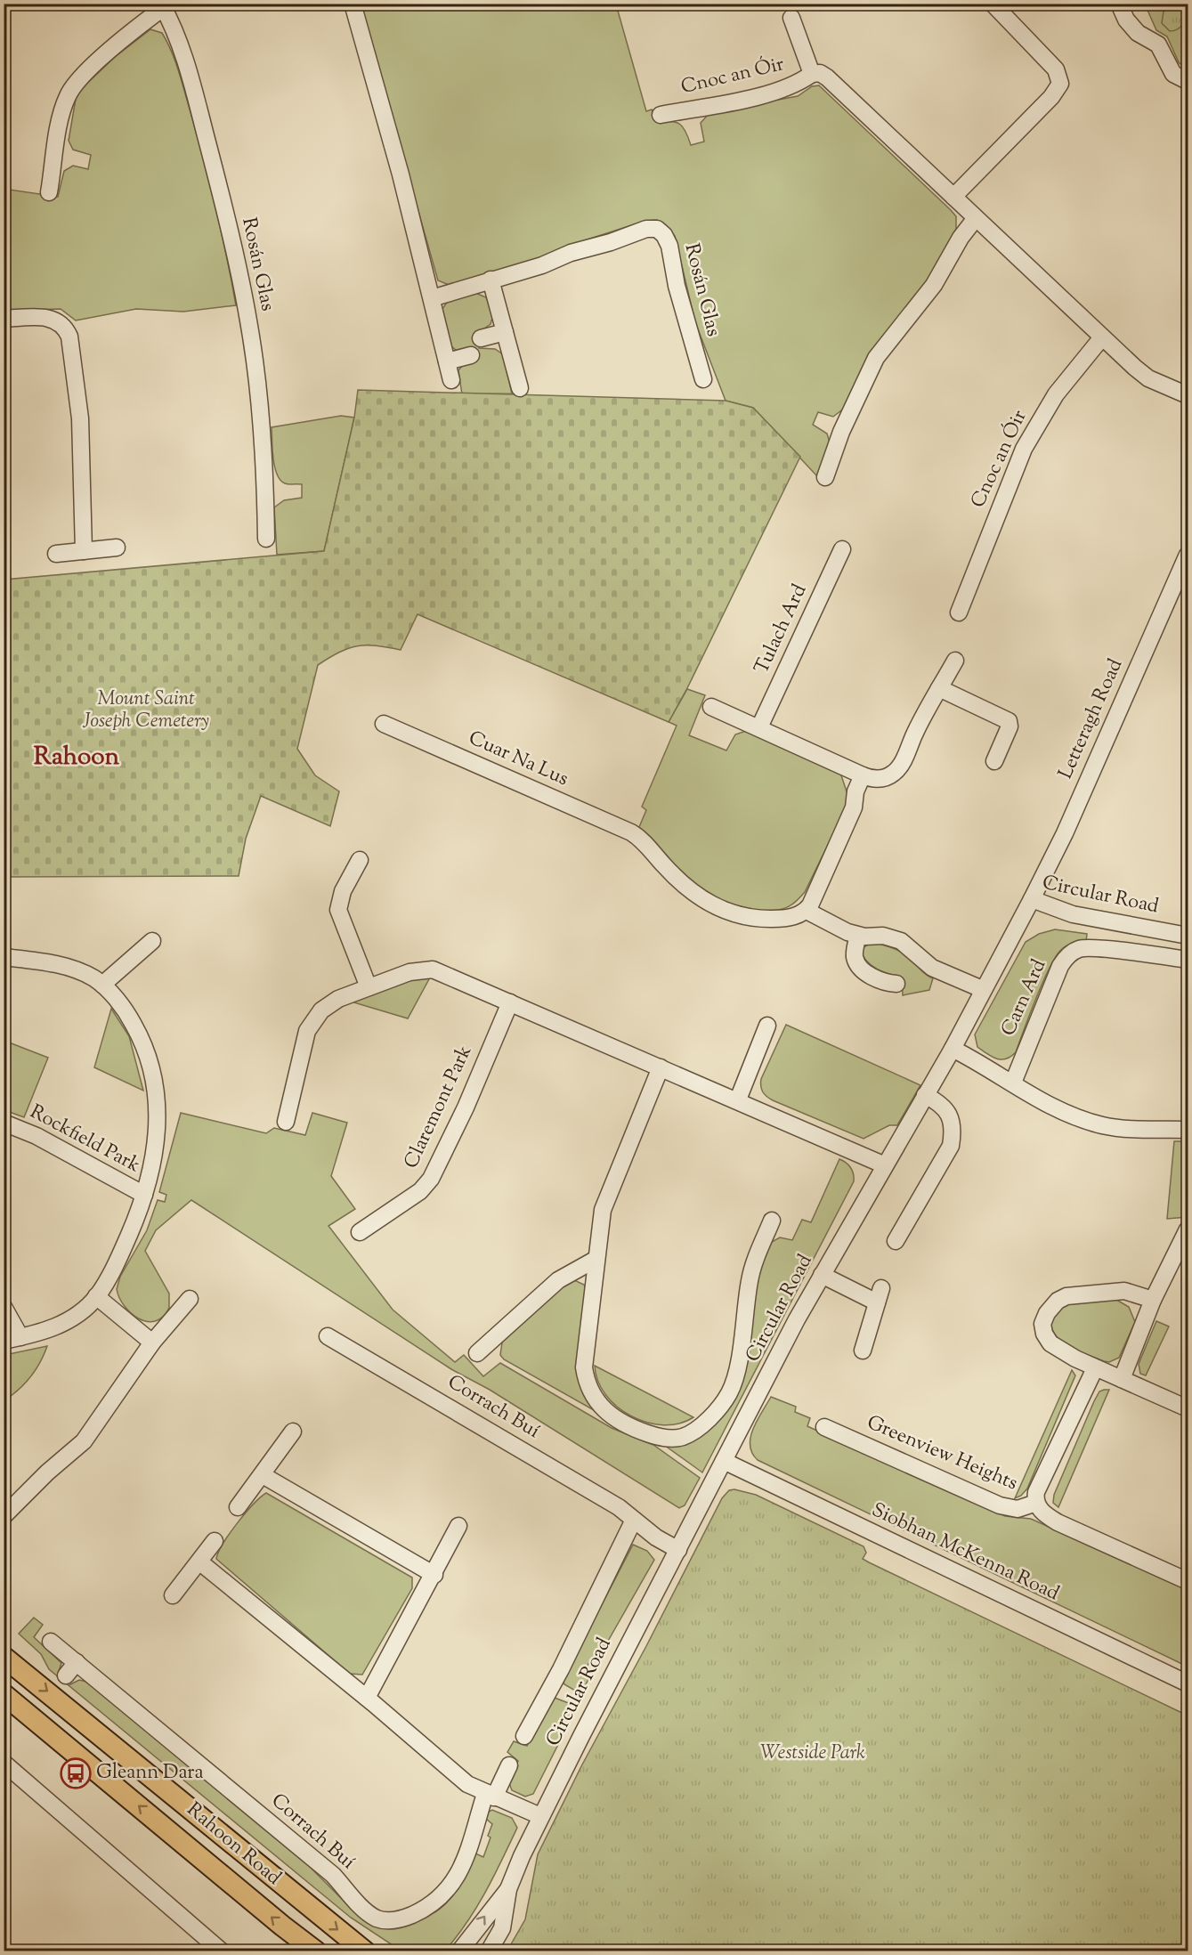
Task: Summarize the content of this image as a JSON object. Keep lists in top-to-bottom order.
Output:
{
  "streets": {
    "main road": ["Rahoon Road"],
    "street": [
      "Cnoc an Óir",
      "Rosán Glas",
      "Tulach Ard",
      "Letteragh Road",
      "Cuar Na Lus",
      "Circular Road",
      "Carn Ard",
      "Claremont Park",
      "Rockfield Park",
      "Corrach Buí",
      "Greenview Heights",
      "Siobhan McKenna Road"
    ]
  },
  "crossings": [
    ["Letteragh Road", "Circular Road"],
    ["Circular Road", "Corrach Buí"],
    ["Circular Road", "Siobhan McKenna Road"]
  ],
  "districts": ["Rahoon"],
  "parks": ["Mount Saint Joseph Cemetery", "Westside Park"],
  "places": {
    "bus stop": ["Gleann Dara"]
  }
}
